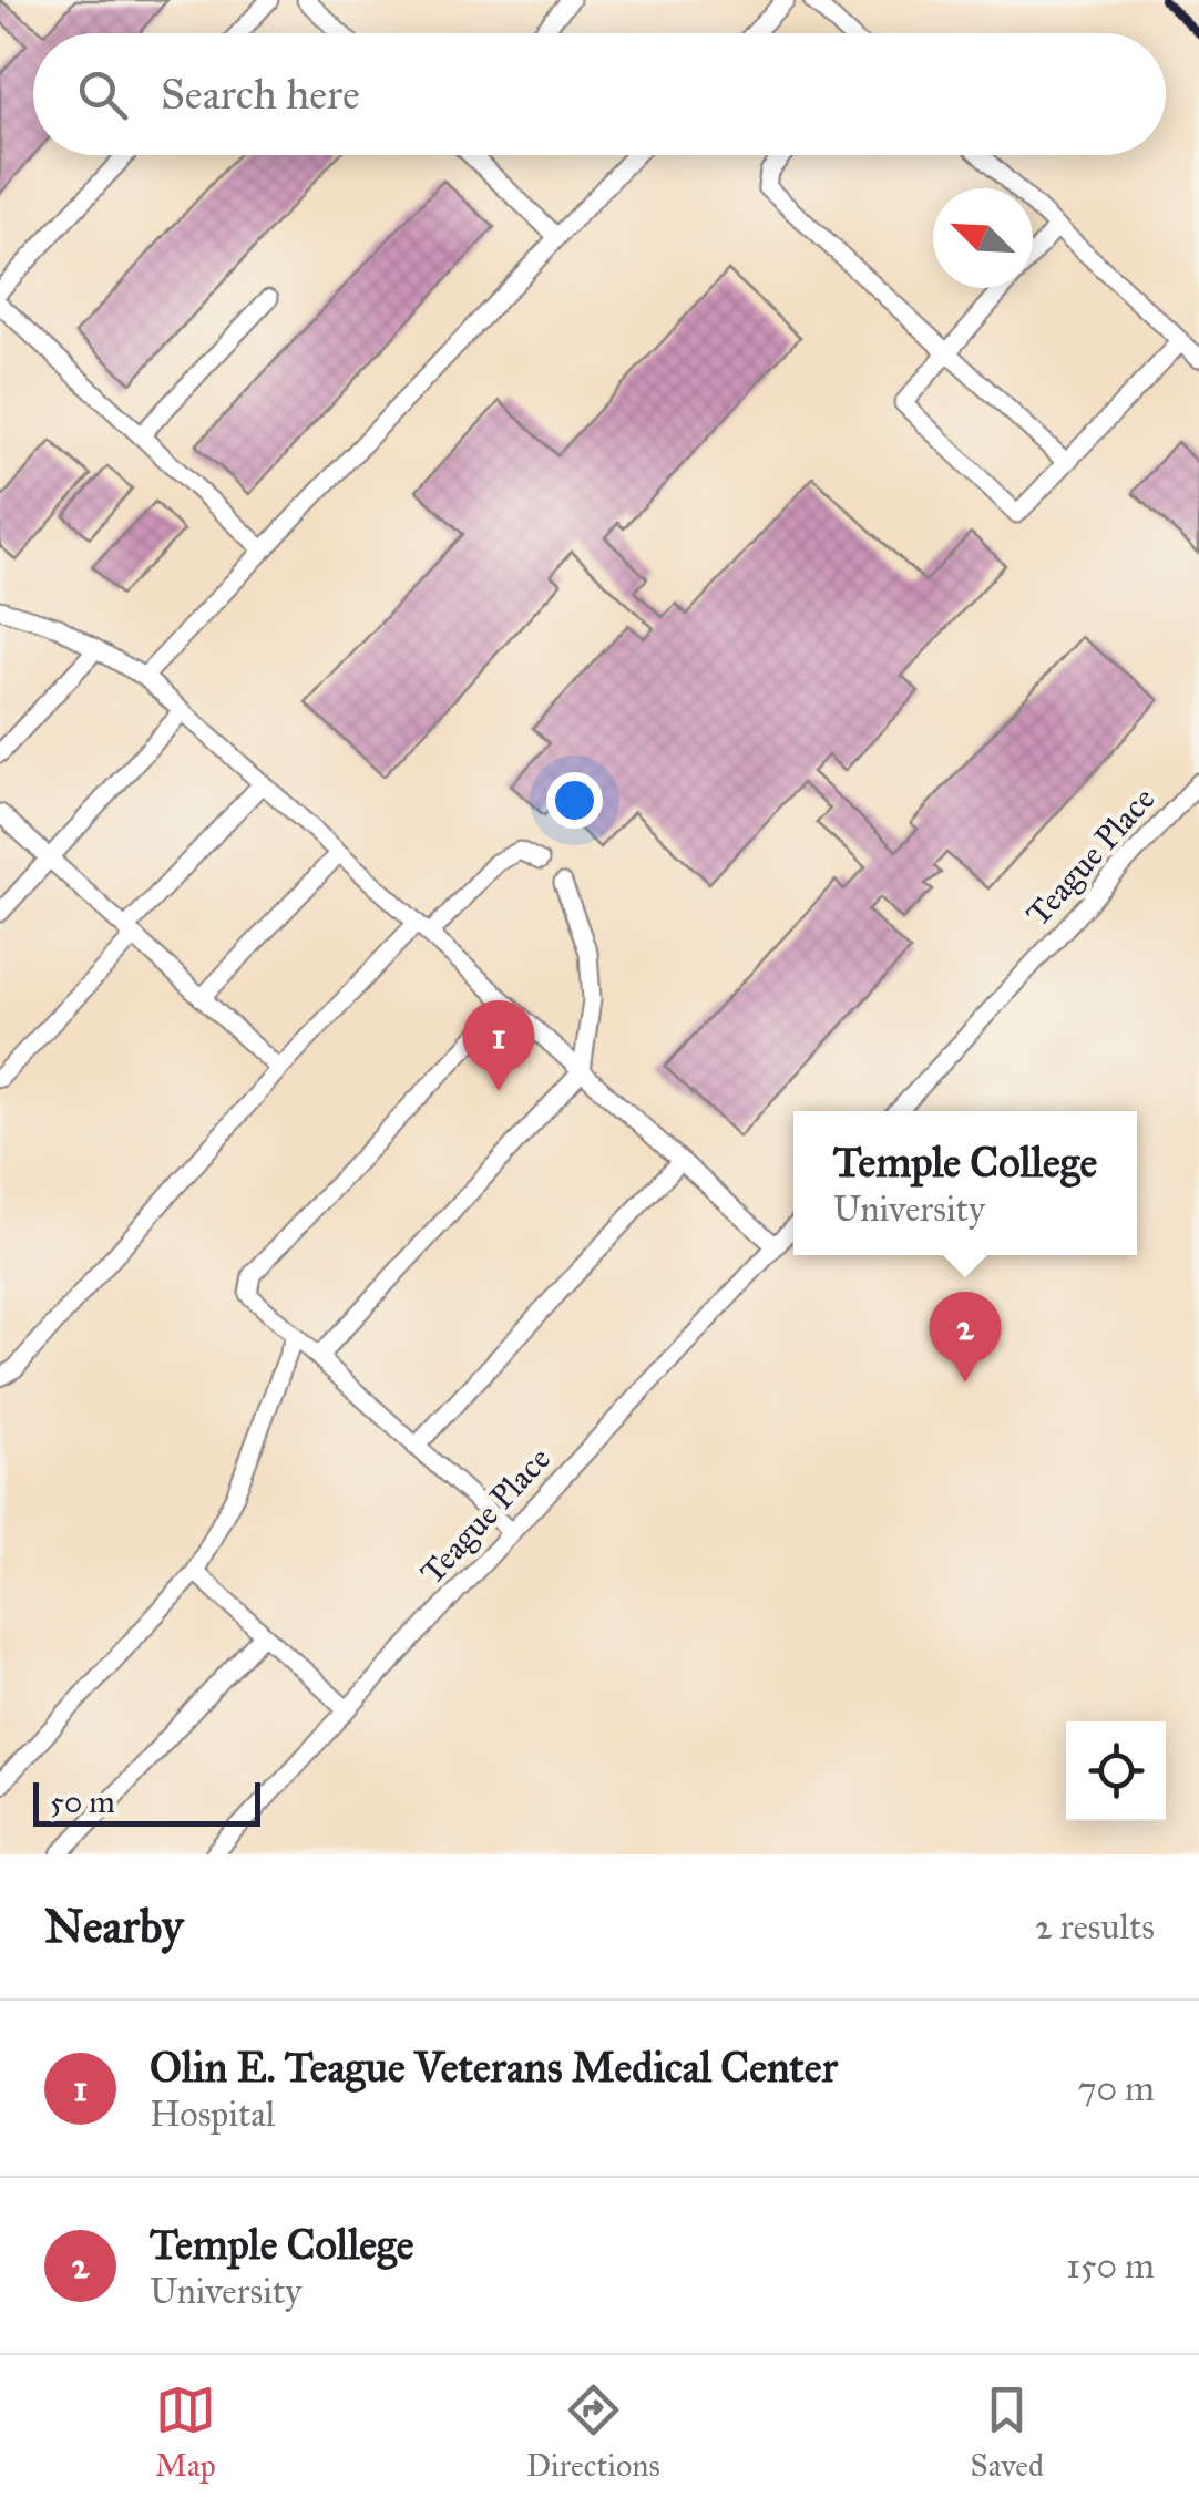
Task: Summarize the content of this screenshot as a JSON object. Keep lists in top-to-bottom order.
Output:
{
  "streets": {
    "lane": ["Teague Place"]
  },
  "scale_bar": "50 m",
  "north": "top left",
  "page": {
    "search": "Search here",
    "pins": ["1", "2"],
    "popup": ["Temple College", "University"],
    "scale": "50 m",
    "heading": ["Nearby", "2 results"],
    "list": [
      {
        "mark": "1",
        "name": "Olin E. Teague Veterans Medical Center",
        "note": "Hospital",
        "value": "70 m"
      },
      {
        "mark": "2",
        "name": "Temple College",
        "note": "University",
        "value": "150 m"
      }
    ],
    "nav": ["Map", "Directions", "Saved"]
  }
}
